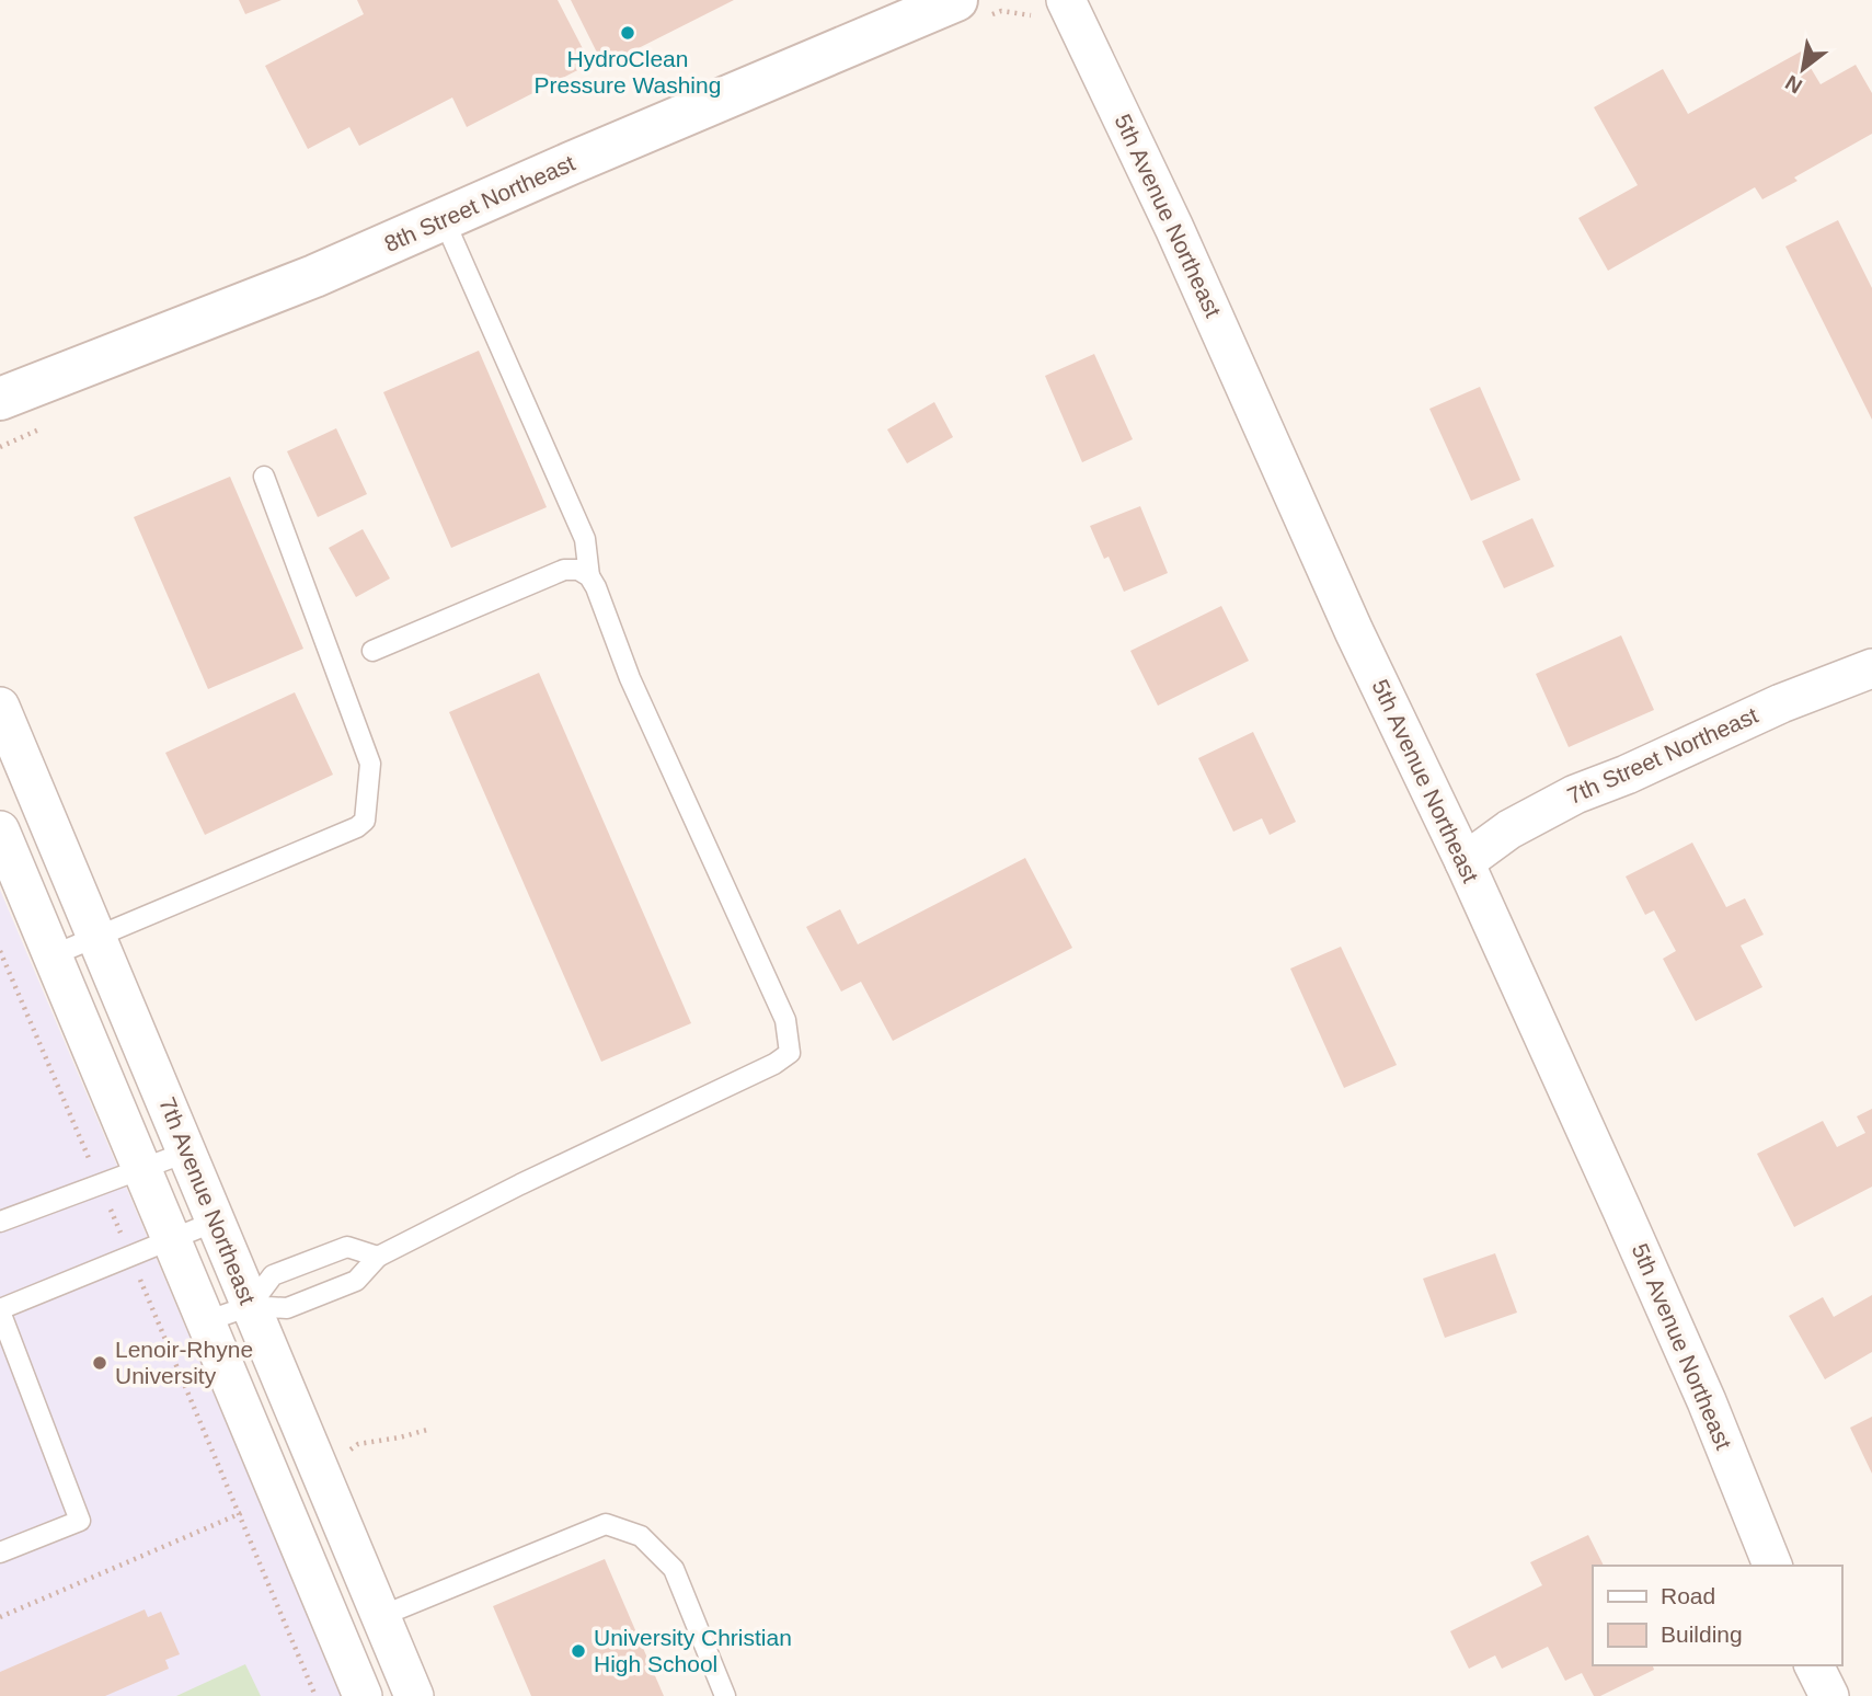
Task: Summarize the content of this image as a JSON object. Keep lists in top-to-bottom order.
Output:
{
  "streets": {
    "main road": ["8th Street Northeast"],
    "street": ["5th Avenue Northeast", "7th Street Northeast", "7th Avenue Northeast"]
  },
  "crossings": [
    ["5th Avenue Northeast", "7th Street Northeast"]
  ],
  "places": ["HydroClean Pressure Washing", "Lenoir-Rhyne University", "University Christian High School"],
  "legend": ["Road", "Building"],
  "north": "bottom left"
}
